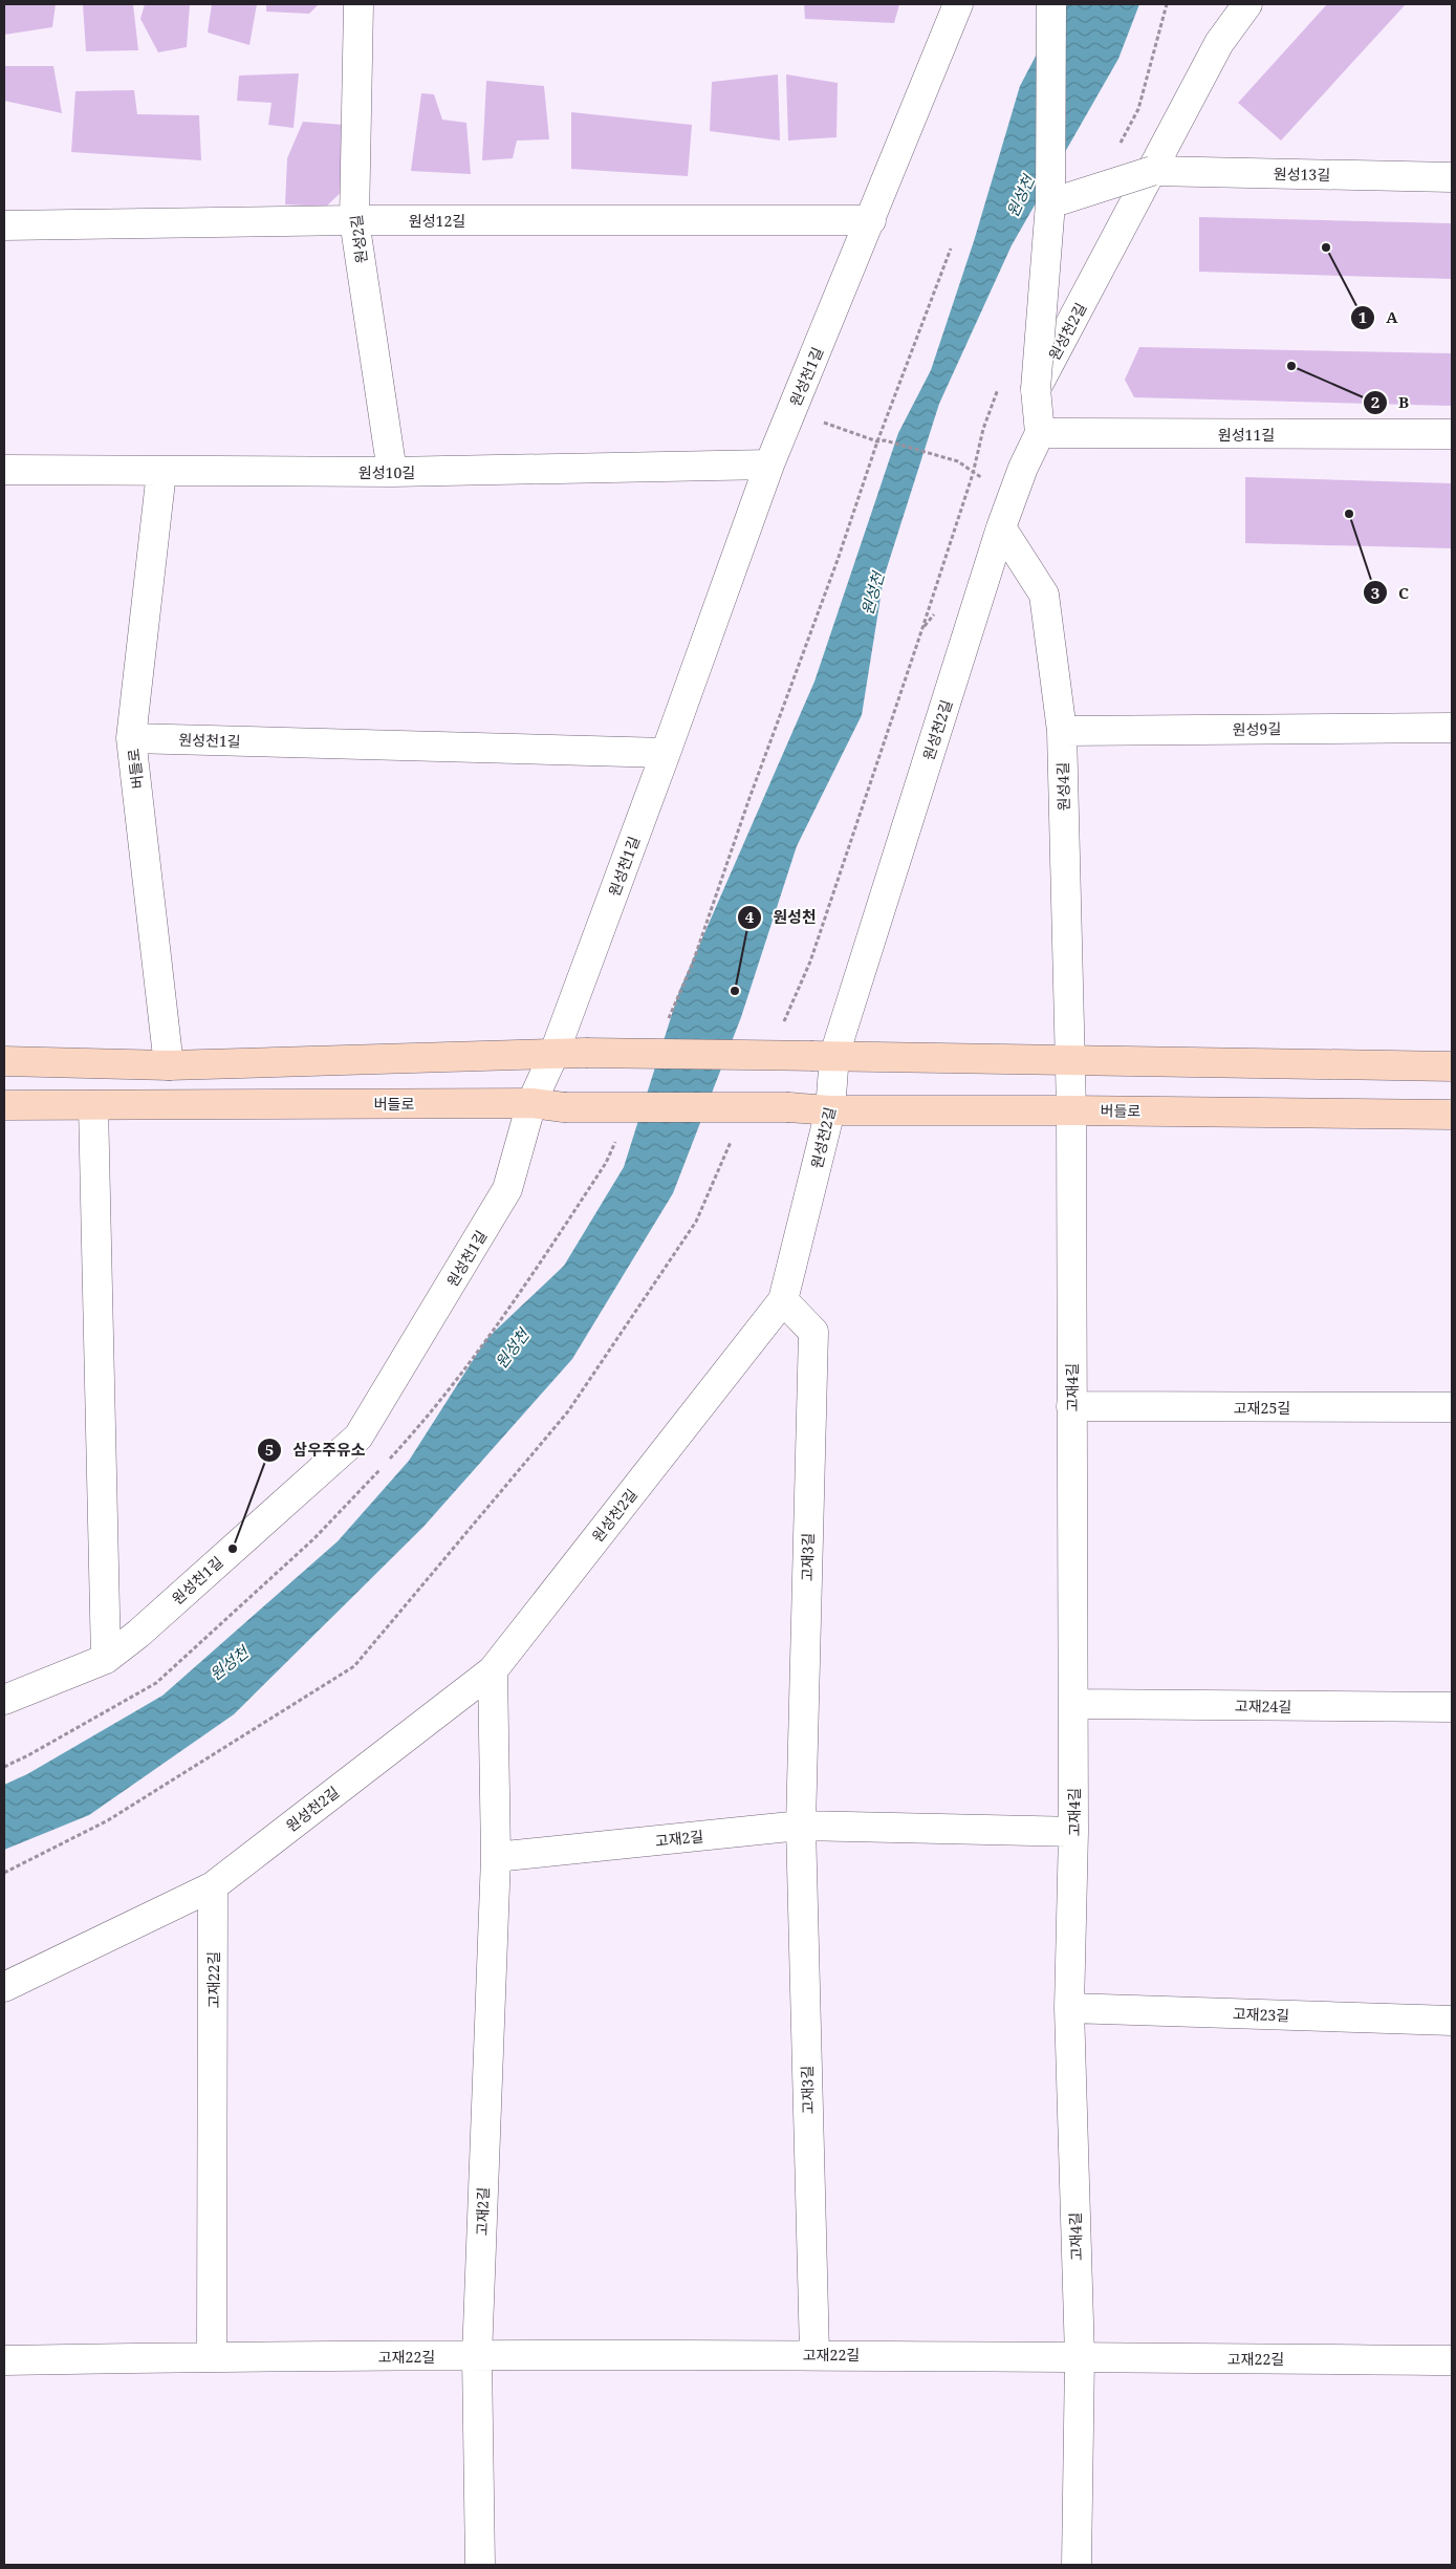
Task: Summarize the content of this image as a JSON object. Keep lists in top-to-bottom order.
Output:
{
  "streets": {
    "street": [
      "원성13길",
      "원성12길",
      "원성2길",
      "원성천2길",
      "원성천1길",
      "원성11길",
      "원성10길",
      "원성9길",
      "버들로",
      "원성4길",
      "고재4길",
      "고재25길",
      "고재3길",
      "고재24길",
      "고재2길",
      "고재22길",
      "고재23길"
    ]
  },
  "crossings": [
    ["원성13길", "원성천2길"],
    ["원성12길", "원성2길"],
    ["원성12길", "원성천1길"],
    ["원성2길", "원성10길"],
    ["원성천2길", "원성11길"],
    ["원성천2길", "버들로"],
    ["원성천2길", "원성4길"],
    ["원성천2길", "고재3길"],
    ["원성천2길", "고재2길"],
    ["원성천2길", "고재22길"],
    ["원성천1길", "원성10길"],
    ["원성천1길", "버들로"],
    ["원성10길", "버들로"],
    ["원성9길", "원성4길"],
    ["버들로", "고재4길"],
    ["원성4길", "고재4길"],
    ["고재4길", "고재25길"],
    ["고재4길", "고재24길"],
    ["고재4길", "고재22길"],
    ["고재4길", "고재23길"],
    ["고재3길", "고재2길"],
    ["고재3길", "고재22길"],
    ["고재2길", "고재22길"]
  ],
  "water": ["원성천"],
  "places": [
    "A",
    "B",
    "C",
    "원성천",
    "삼우주유소"
  ]
}
